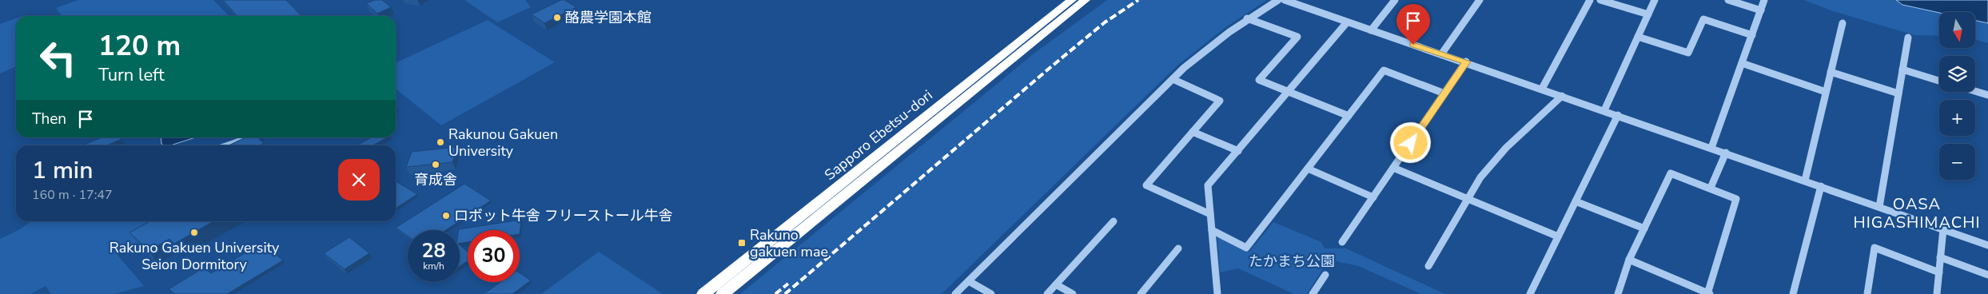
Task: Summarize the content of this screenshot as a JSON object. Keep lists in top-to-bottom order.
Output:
{
  "streets": {
    "highway": ["Sapporo Ebetsu-dori"]
  },
  "districts": ["OASA HIGASHIMACHI"],
  "parks": ["たかまち公園"],
  "places": {
    "other": [
      "酪農学園本館",
      "Rakunou Gakuen University",
      "育成舎",
      "ロボット牛舎 フリーストール牛舎",
      "Rakuno Gakuen University Seion Dormitory"
    ],
    "transit": ["Rakuno gakuen mae"]
  },
  "north": "bottom",
  "page": {
    "map_buttons": ["+", "−"],
    "turn": ["120 m", "Turn left"],
    "then": "Then",
    "heading": ["1 min", "160 m · 17:47"],
    "speed": "28 km/h",
    "limit": "30"
  }
}
